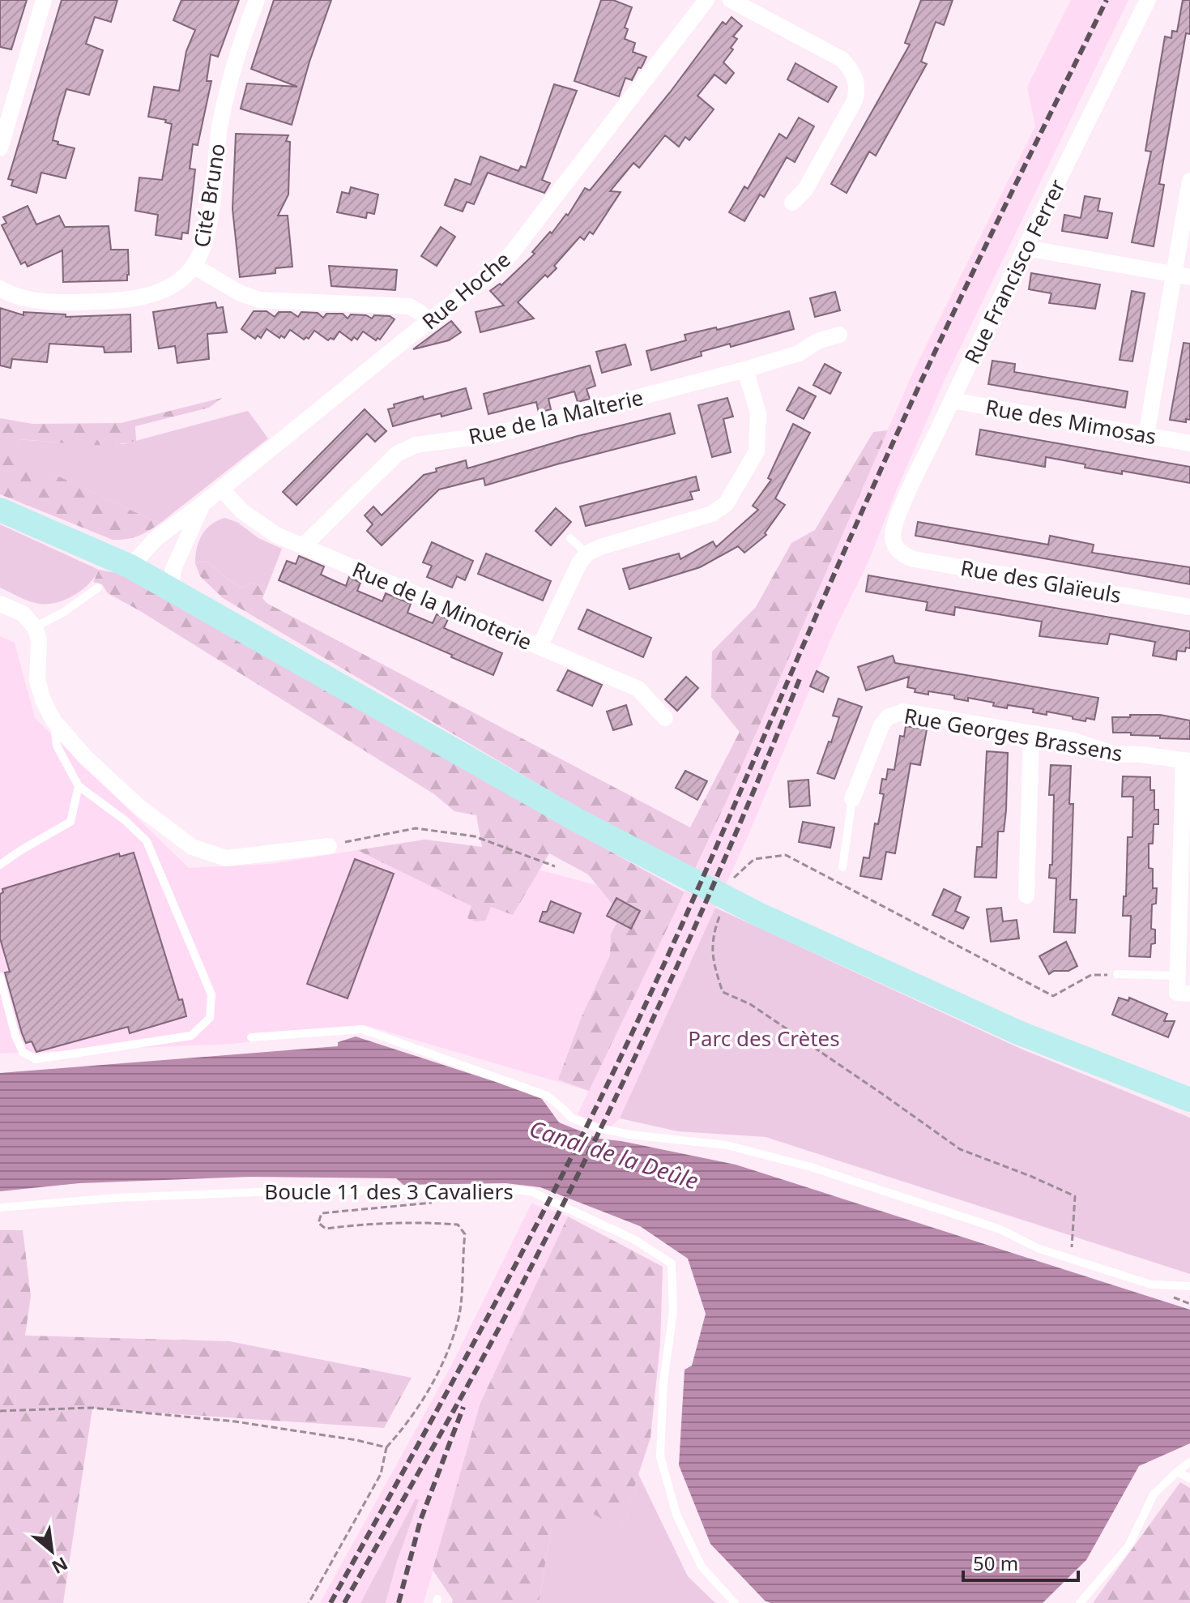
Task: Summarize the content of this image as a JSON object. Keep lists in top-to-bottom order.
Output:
{
  "streets": {
    "street": [
      "Cité Bruno",
      "Rue Francisco Ferrer",
      "Rue Hoche",
      "Rue de la Malterie",
      "Rue des Mimosas",
      "Rue des Glaïeuls",
      "Rue de la Minoterie",
      "Rue Georges Brassens"
    ],
    "lane": ["Boucle 11 des 3 Cavaliers"]
  },
  "crossings": [
    ["Rue Francisco Ferrer", "Rue des Mimosas"],
    ["Rue Francisco Ferrer", "Rue des Glaïeuls"],
    ["Rue Hoche", "Rue de la Minoterie"],
    ["Rue de la Malterie", "Rue de la Minoterie"]
  ],
  "water": ["Canal de la Deûle"],
  "parks": ["Parc des Crètes"],
  "scale_bar": "50 m",
  "north": "bottom right"
}
